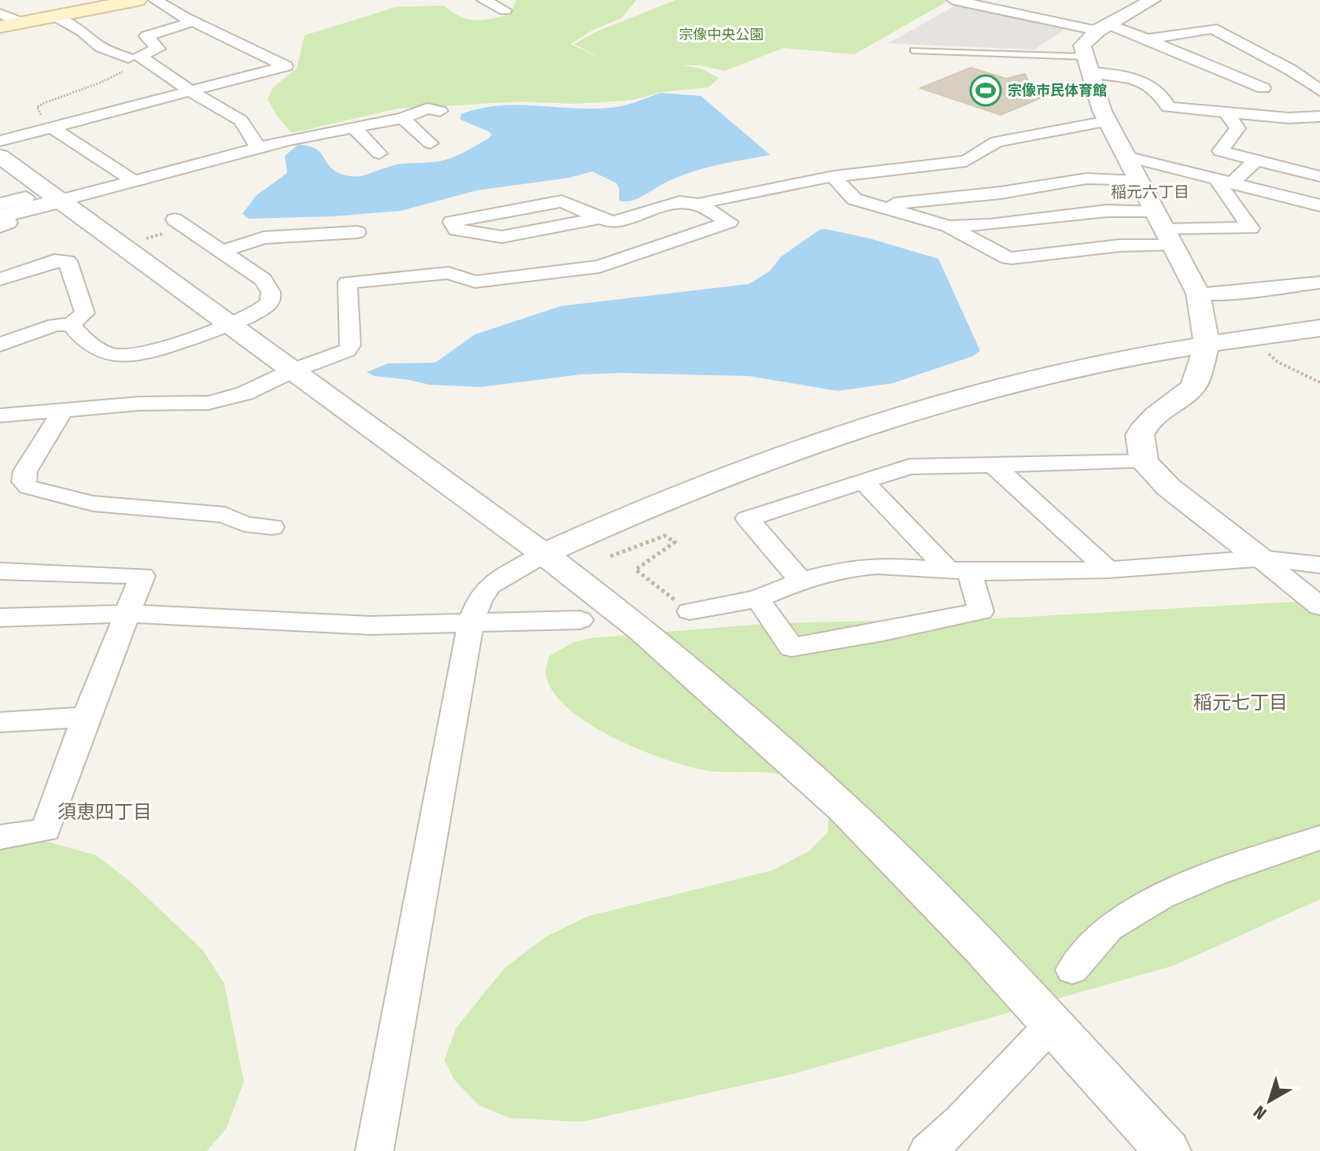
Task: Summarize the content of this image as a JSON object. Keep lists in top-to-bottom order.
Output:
{
  "districts": ["稲元六丁目", "稲元七丁目", "須恵四丁目"],
  "parks": ["宗像中央公園"],
  "places": {
    "sports": ["宗像市民体育館"]
  },
  "north": "bottom left"
}
